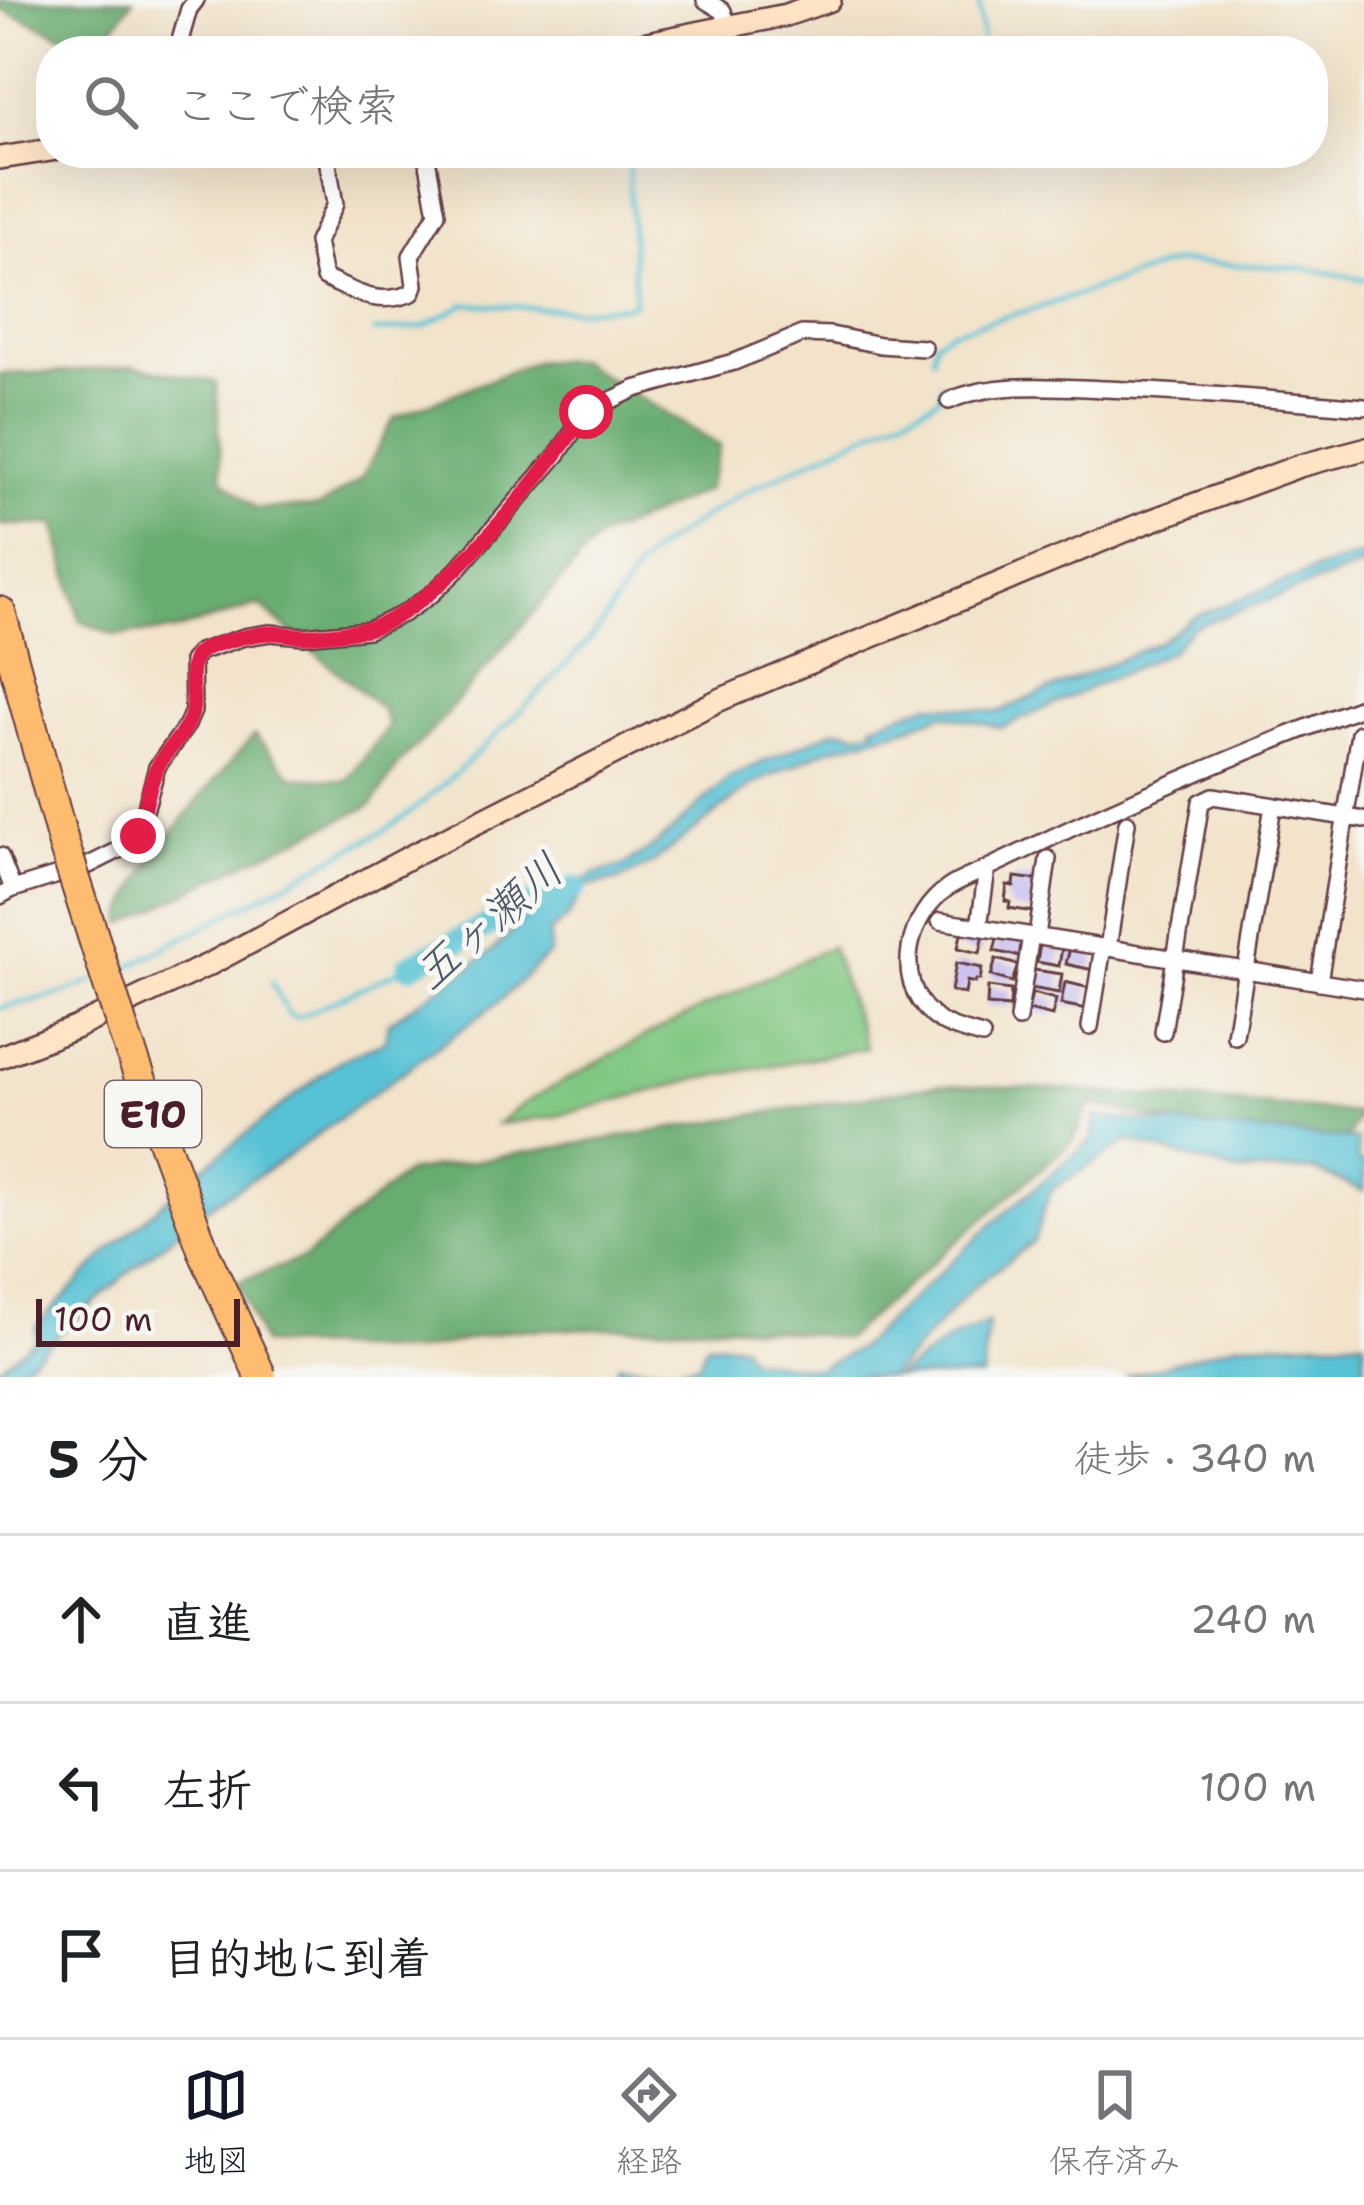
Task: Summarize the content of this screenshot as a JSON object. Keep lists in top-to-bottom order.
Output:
{
  "streets": {
    "highway": ["E10"]
  },
  "water": ["五ヶ瀬川"],
  "scale_bar": "100 m",
  "page": {
    "search": "ここで検索",
    "scale": "100 m",
    "heading": ["5 分", "徒歩 · 340 m"],
    "list": [
      ["直進", "240 m"],
      ["左折", "100 m"],
      "目的地に到着"
    ],
    "nav": ["地図", "経路", "保存済み"]
  }
}
